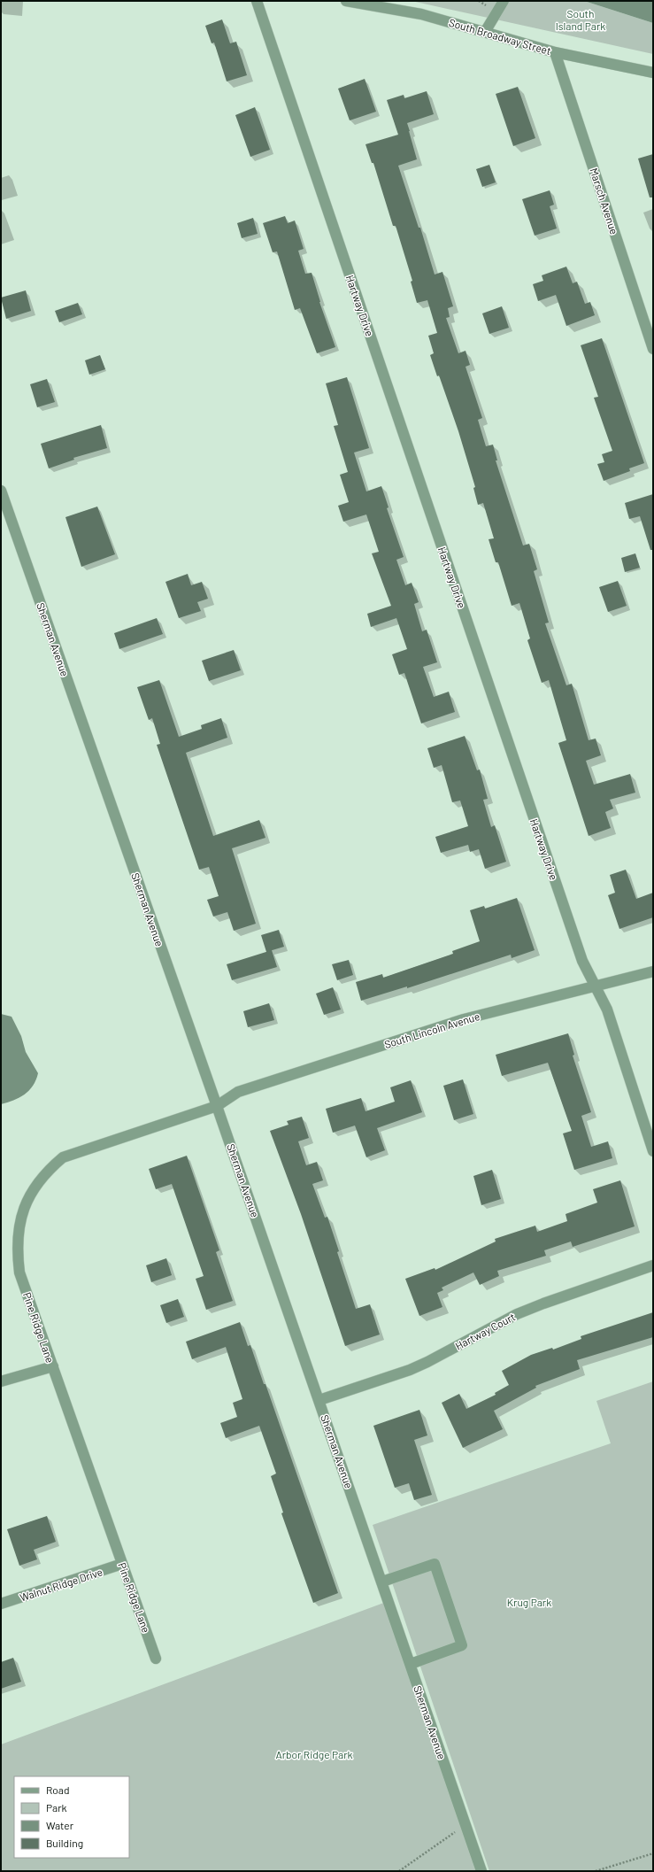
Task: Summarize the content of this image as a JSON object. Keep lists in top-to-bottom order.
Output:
{
  "streets": {
    "street": [
      "South Broadway Street",
      "Marsch Avenue",
      "Hartway Drive",
      "Sherman Avenue",
      "South Lincoln Avenue",
      "Pine Ridge Lane",
      "Hartway Court",
      "Walnut Ridge Drive"
    ]
  },
  "crossings": [
    ["South Broadway Street", "Marsch Avenue"],
    ["Hartway Drive", "South Lincoln Avenue"],
    ["Sherman Avenue", "South Lincoln Avenue"],
    ["Sherman Avenue", "Pine Ridge Lane"],
    ["Sherman Avenue", "Hartway Court"],
    ["South Lincoln Avenue", "Pine Ridge Lane"],
    ["Pine Ridge Lane", "Walnut Ridge Drive"]
  ],
  "parks": ["South Island Park", "Krug Park", "Arbor Ridge Park"],
  "legend": [
    "Road",
    "Park",
    "Water",
    "Building"
  ]
}
